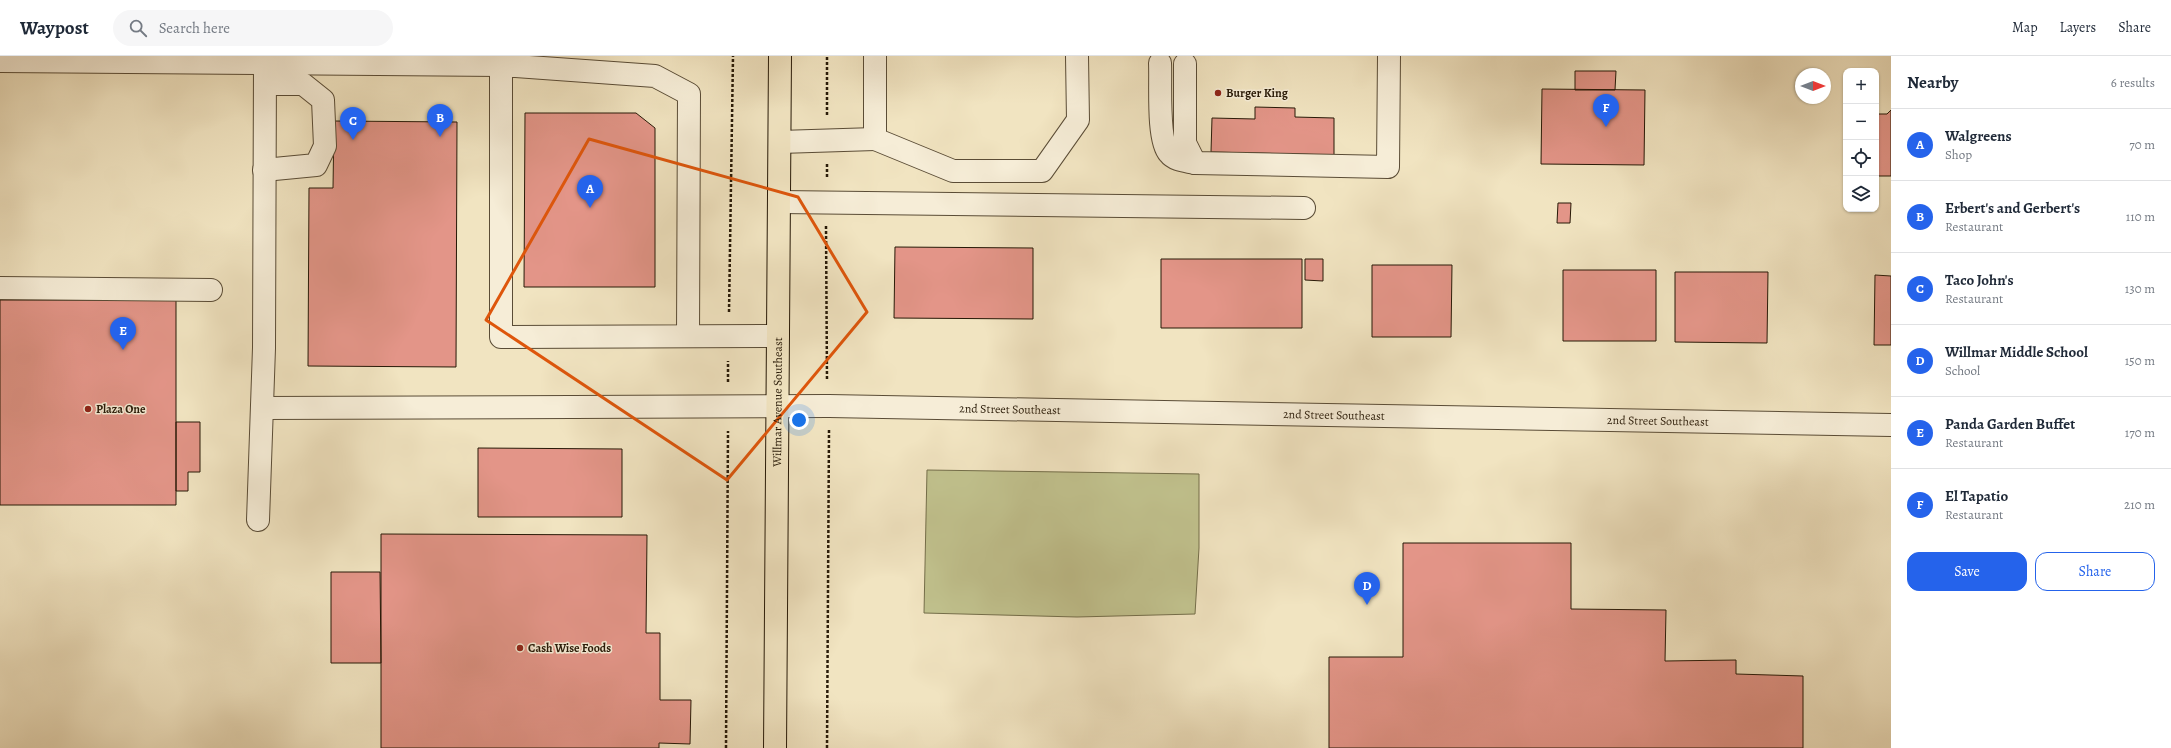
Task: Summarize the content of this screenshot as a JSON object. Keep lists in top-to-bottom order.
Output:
{
  "streets": {
    "main road": ["Willmar Avenue Southeast"],
    "street": ["2nd Street Southeast"]
  },
  "crossings": [
    ["Willmar Avenue Southeast", "2nd Street Southeast"]
  ],
  "places": ["Burger King", "Plaza One", "Cash Wise Foods"],
  "north": "right",
  "page": {
    "header": "Waypost",
    "search": "Search here",
    "nav": ["Map", "Layers", "Share"],
    "heading": ["Nearby", "6 results"],
    "map_buttons": ["+", "−"],
    "pins": [
      "F",
      "B",
      "C",
      "A",
      "E",
      "D"
    ],
    "list": [
      {
        "mark": "A",
        "name": "Walgreens",
        "note": "Shop",
        "value": "70 m"
      },
      {
        "mark": "B",
        "name": "Erbert's and Gerbert's",
        "note": "Restaurant",
        "value": "110 m"
      },
      {
        "mark": "C",
        "name": "Taco John's",
        "note": "Restaurant",
        "value": "130 m"
      },
      {
        "mark": "D",
        "name": "Willmar Middle School",
        "note": "School",
        "value": "150 m"
      },
      {
        "mark": "E",
        "name": "Panda Garden Buffet",
        "note": "Restaurant",
        "value": "170 m"
      },
      {
        "mark": "F",
        "name": "El Tapatio",
        "note": "Restaurant",
        "value": "210 m"
      }
    ],
    "buttons": ["Save", "Share"]
  }
}
